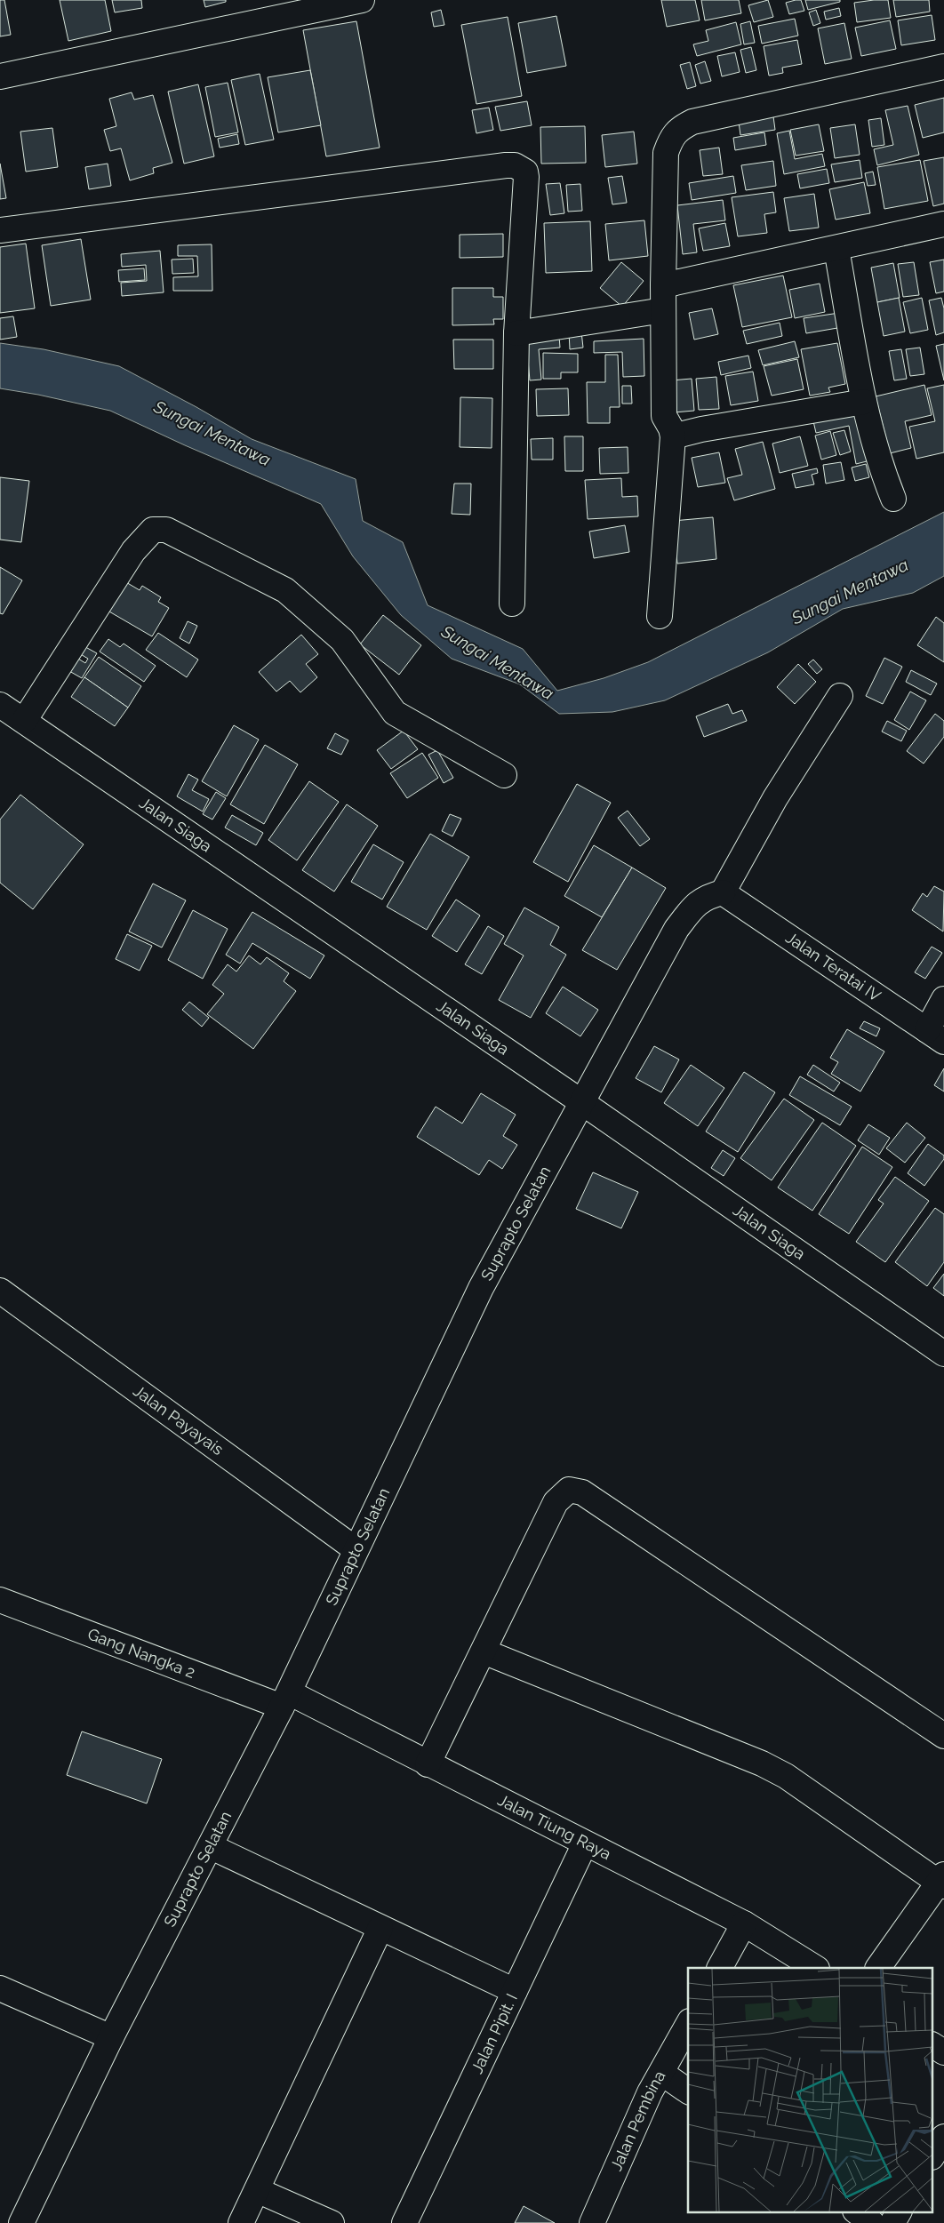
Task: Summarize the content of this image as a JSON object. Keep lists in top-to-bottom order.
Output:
{
  "streets": {
    "street": [
      "Jalan Siaga",
      "Jalan Teratai IV",
      "Suprapto Selatan",
      "Jalan Payayais",
      "Gang Nangka 2",
      "Jalan Tiung Raya",
      "Jalan Pipit. I",
      "Jalan Pembina"
    ]
  },
  "crossings": [
    ["Jalan Siaga", "Suprapto Selatan"],
    ["Jalan Teratai IV", "Suprapto Selatan"],
    ["Suprapto Selatan", "Jalan Payayais"],
    ["Suprapto Selatan", "Gang Nangka 2"],
    ["Suprapto Selatan", "Jalan Tiung Raya"],
    ["Gang Nangka 2", "Jalan Tiung Raya"],
    ["Jalan Tiung Raya", "Jalan Pipit. I"]
  ],
  "water": ["Sungai Mentawa"]
}
